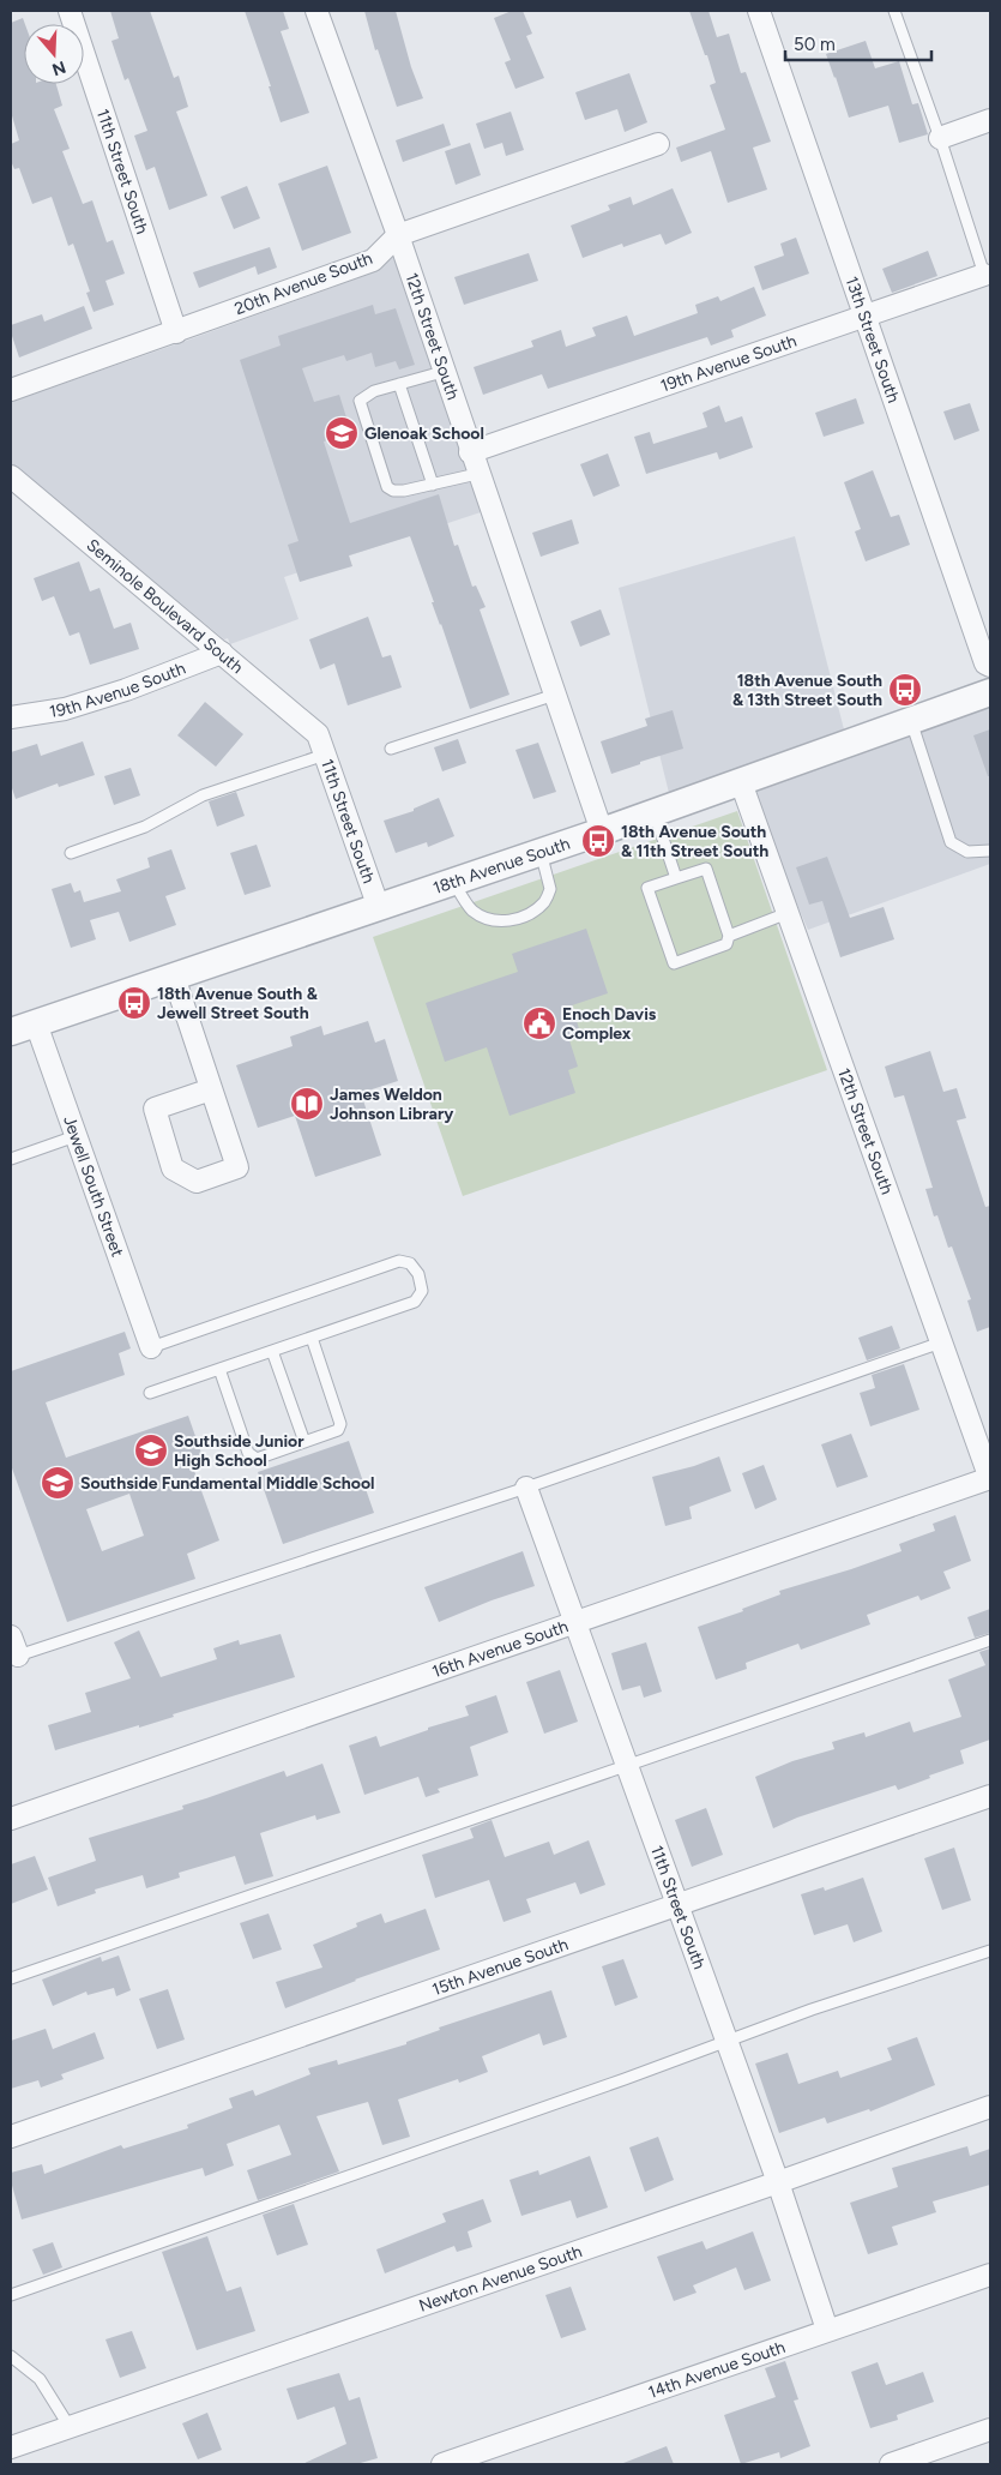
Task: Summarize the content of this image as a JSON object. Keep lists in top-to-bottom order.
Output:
{
  "streets": {
    "street": [
      "11th Street South",
      "20th Avenue South",
      "12th Street South",
      "13th Street South",
      "19th Avenue South",
      "Seminole Boulevard South",
      "18th Avenue South",
      "Jewell South Street",
      "16th Avenue South",
      "15th Avenue South",
      "Newton Avenue South",
      "14th Avenue South"
    ]
  },
  "crossings": [
    ["11th Street South", "20th Avenue South"],
    ["11th Street South", "Seminole Boulevard South"],
    ["11th Street South", "18th Avenue South"],
    ["11th Street South", "16th Avenue South"],
    ["11th Street South", "15th Avenue South"],
    ["11th Street South", "Newton Avenue South"],
    ["11th Street South", "14th Avenue South"],
    ["20th Avenue South", "12th Street South"],
    ["12th Street South", "19th Avenue South"],
    ["12th Street South", "18th Avenue South"],
    ["12th Street South", "16th Avenue South"],
    ["13th Street South", "19th Avenue South"],
    ["19th Avenue South", "Seminole Boulevard South"],
    ["18th Avenue South", "Jewell South Street"]
  ],
  "places": {
    "school or university": ["Glenoak School", "Southside Junior High School", "Southside Fundamental Middle School"],
    "bus stop": ["18th Avenue South & 13th Street South", "18th Avenue South & 11th Street South", "18th Avenue South & Jewell Street South"],
    "public building": ["Enoch Davis Complex"],
    "library": ["James Weldon Johnson Library"]
  },
  "scale_bar": "50 m",
  "north": "bottom"
}
